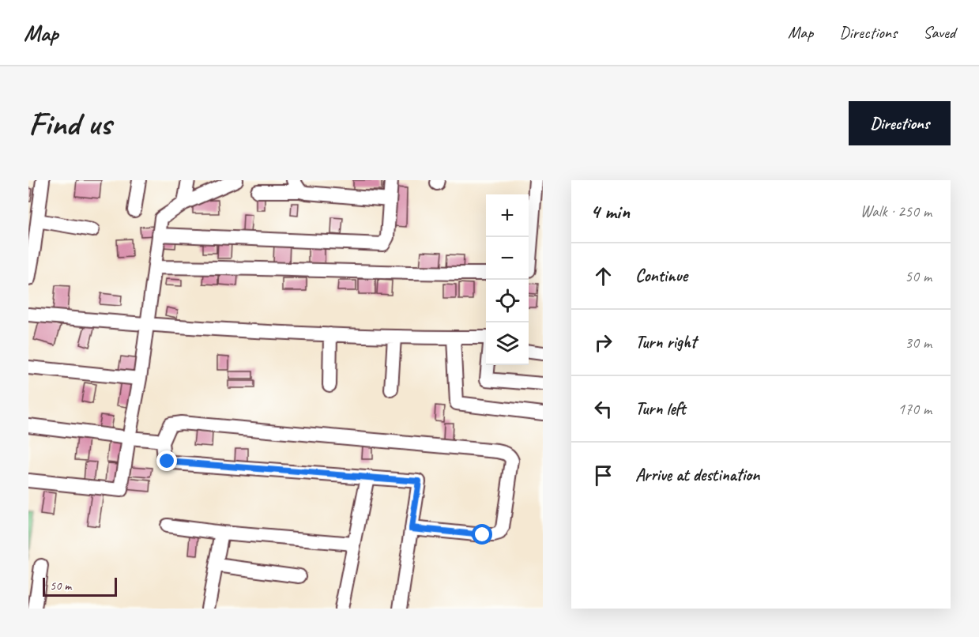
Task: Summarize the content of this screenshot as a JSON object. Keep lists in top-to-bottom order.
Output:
{
  "scale_bar": "50 m",
  "page": {
    "header": "Map",
    "nav": ["Map", "Directions", "Saved"],
    "buttons": "Directions",
    "title": "Find us",
    "heading": ["4 min", "Walk · 250 m"],
    "map_buttons": ["+", "−"],
    "list": [
      ["Continue", "50 m"],
      ["Turn right", "30 m"],
      ["Turn left", "170 m"],
      "Arrive at destination"
    ],
    "scale": "50 m"
  }
}
